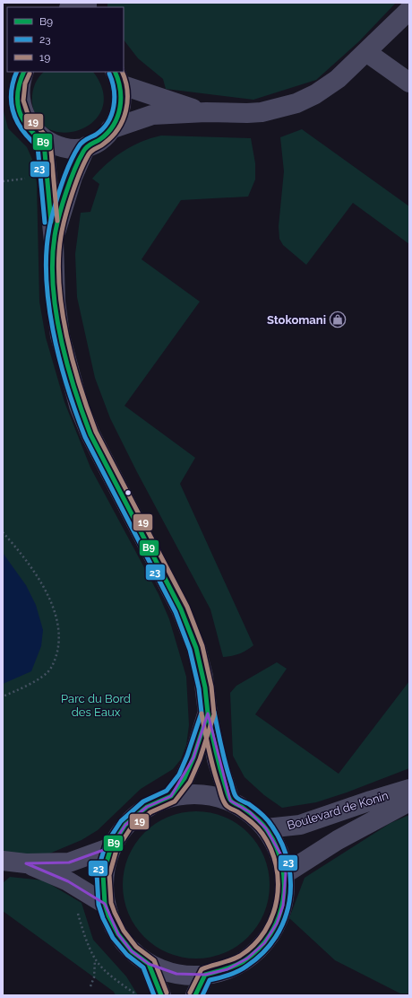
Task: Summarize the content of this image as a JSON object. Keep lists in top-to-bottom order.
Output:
{
  "streets": {
    "street": ["Boulevard de Konin"]
  },
  "parks": ["Parc du Bord des Eaux"],
  "places": {
    "shop": ["Stokomani"]
  },
  "lines": ["transit line B9", "transit line 23", "transit line 19"],
  "legend": ["B9", "23", "19"]
}
